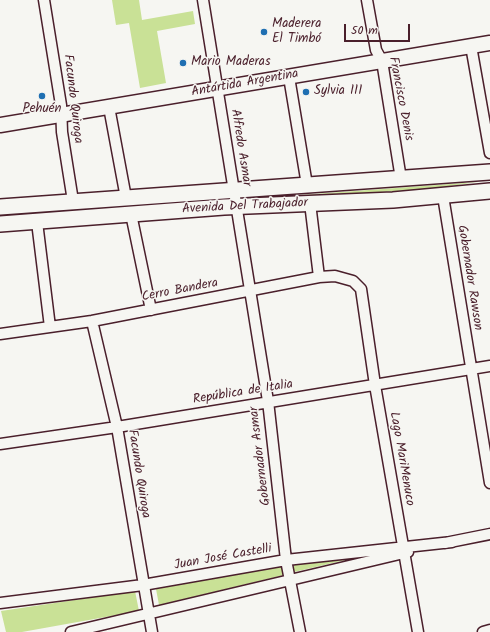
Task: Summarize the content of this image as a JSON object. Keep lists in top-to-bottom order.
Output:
{
  "streets": {
    "main road": ["Antártida Argentina", "Avenida Del Trabajador"],
    "street": [
      "Facundo Quiroga",
      "Francisco Denis",
      "Alfredo Asmar",
      "Gobernador Rawson",
      "Cerro Bandera",
      "República de Italia",
      "Gobernador Asmar",
      "Lago MariMenuco",
      "Juan José Castelli"
    ]
  },
  "crossings": [
    ["Antártida Argentina", "Facundo Quiroga"],
    ["Antártida Argentina", "Francisco Denis"],
    ["Antártida Argentina", "Alfredo Asmar"],
    ["Facundo Quiroga", "Avenida Del Trabajador"],
    ["Facundo Quiroga", "Cerro Bandera"],
    ["Facundo Quiroga", "República de Italia"],
    ["Facundo Quiroga", "Juan José Castelli"],
    ["Francisco Denis", "Avenida Del Trabajador"],
    ["Alfredo Asmar", "Avenida Del Trabajador"],
    ["Alfredo Asmar", "Gobernador Asmar"],
    ["Avenida Del Trabajador", "Gobernador Rawson"],
    ["Avenida Del Trabajador", "Gobernador Asmar"],
    ["Gobernador Rawson", "República de Italia"],
    ["Cerro Bandera", "Gobernador Asmar"],
    ["Cerro Bandera", "Lago MariMenuco"],
    ["República de Italia", "Gobernador Asmar"],
    ["República de Italia", "Lago MariMenuco"],
    ["Gobernador Asmar", "Juan José Castelli"],
    ["Lago MariMenuco", "Juan José Castelli"]
  ],
  "places": [
    "Maderera El Timbó",
    "Mario Maderas",
    "Sylvia III",
    "Pehuén"
  ],
  "scale_bar": "50 m"
}
